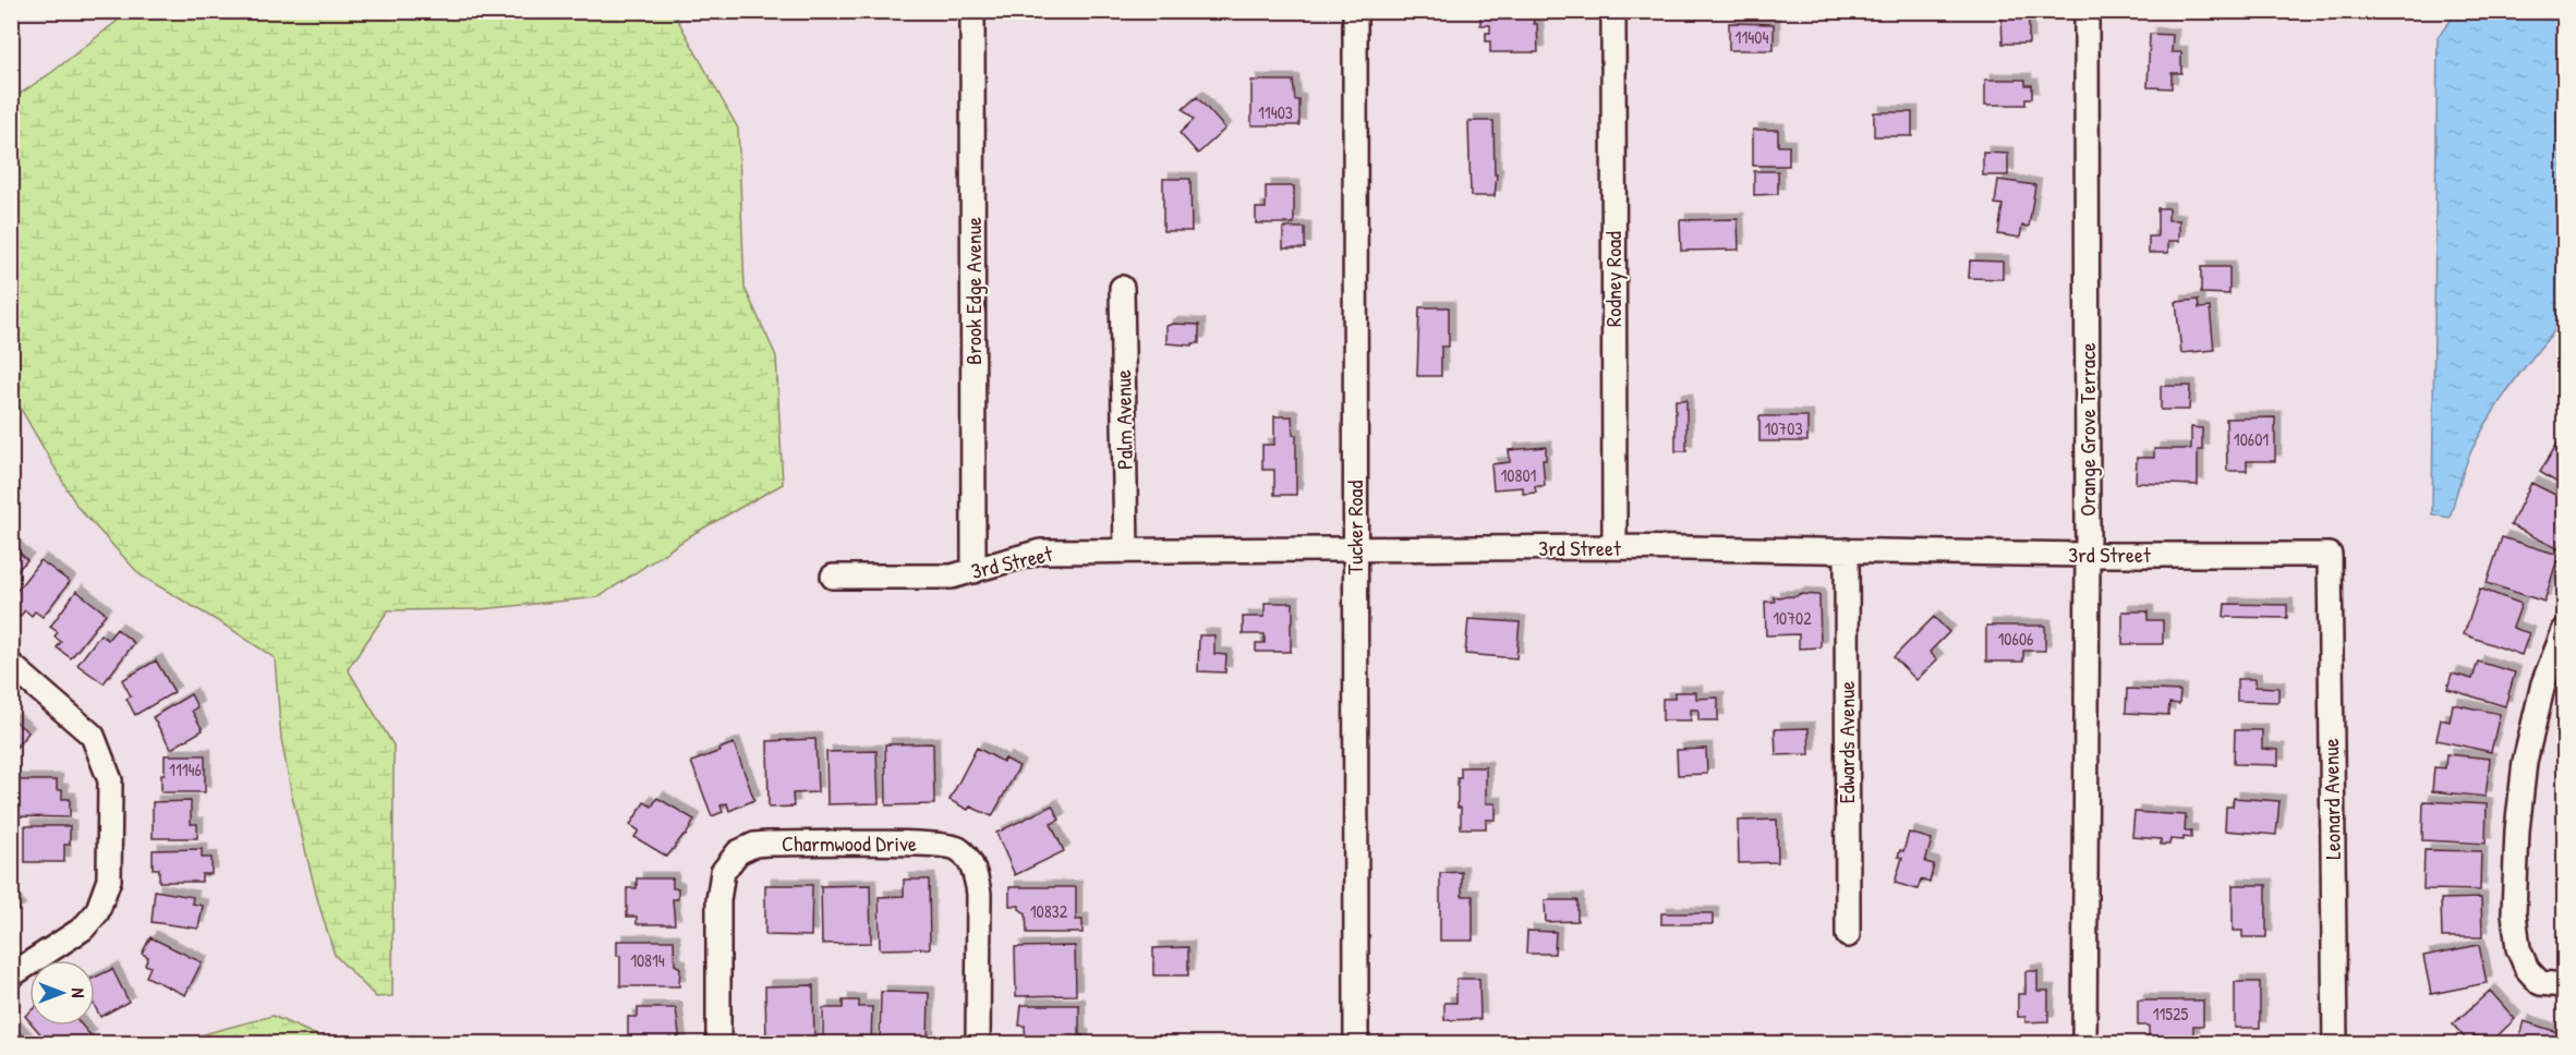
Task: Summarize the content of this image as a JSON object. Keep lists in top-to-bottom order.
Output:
{
  "streets": {
    "street": [
      "Rodney Road",
      "Brook Edge Avenue",
      "Palm Avenue",
      "Orange Grove Terrace",
      "Tucker Road",
      "3rd Street",
      "Edwards Avenue",
      "Leonard Avenue",
      "Charmwood Drive"
    ]
  },
  "crossings": [
    ["Rodney Road", "3rd Street"],
    ["Brook Edge Avenue", "3rd Street"],
    ["Palm Avenue", "3rd Street"],
    ["Orange Grove Terrace", "3rd Street"],
    ["Tucker Road", "3rd Street"],
    ["3rd Street", "Edwards Avenue"],
    ["3rd Street", "Leonard Avenue"]
  ],
  "house_numbers": [
    "11404",
    "11403",
    "10703",
    "10601",
    "10801",
    "10702",
    "10606",
    "11146",
    "10832",
    "10814",
    "11525"
  ],
  "north": "right"
}
